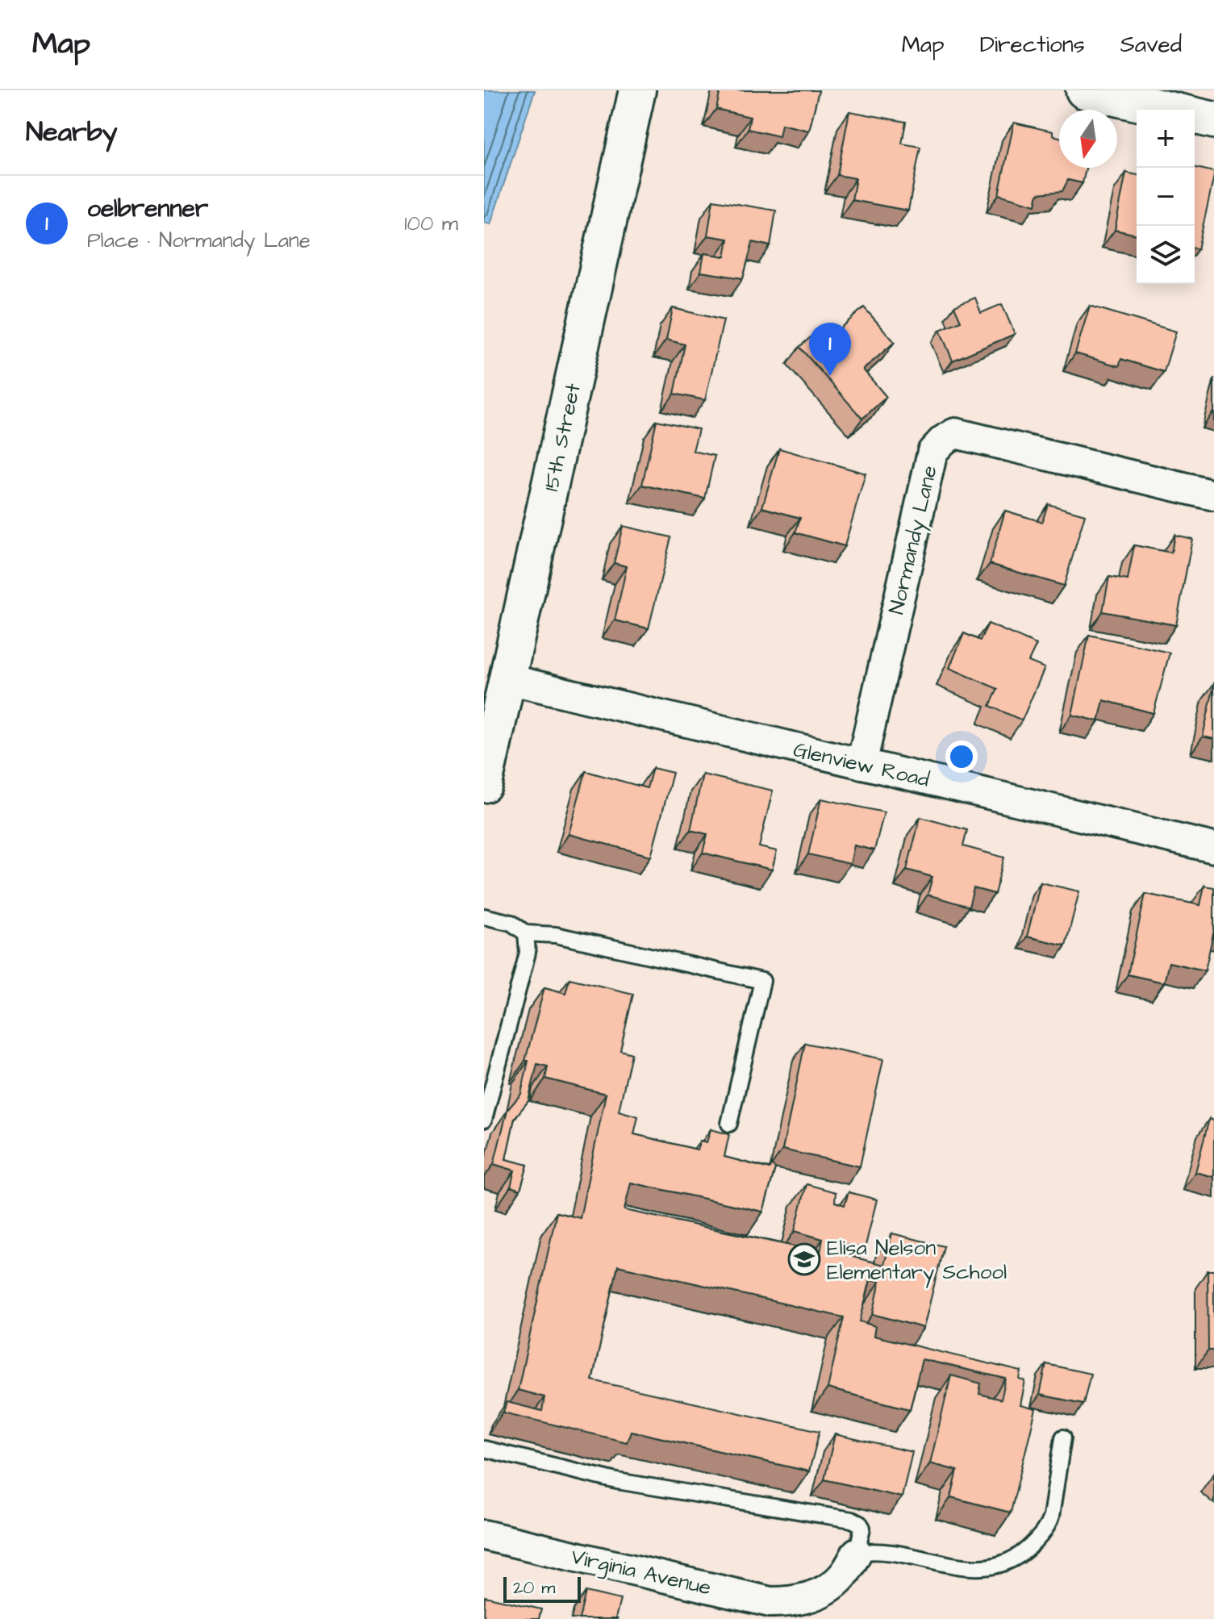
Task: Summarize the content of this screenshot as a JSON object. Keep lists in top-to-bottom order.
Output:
{
  "streets": {
    "street": [
      "15th Street",
      "Normandy Lane",
      "Glenview Road",
      "Virginia Avenue"
    ]
  },
  "crossings": [
    ["15th Street", "Glenview Road"],
    ["Normandy Lane", "Glenview Road"]
  ],
  "places": {
    "school or university": ["Elisa Nelson Elementary School"]
  },
  "scale_bar": "20 m",
  "north": "bottom",
  "page": {
    "header": "Map",
    "nav": ["Map", "Directions", "Saved"],
    "heading": "Nearby",
    "map_buttons": ["+", "−"],
    "list": [
      {
        "mark": "1",
        "name": "oelbrenner",
        "note": "Place · Normandy Lane",
        "value": "100 m"
      }
    ],
    "pins": "1",
    "scale": "20 m"
  }
}
